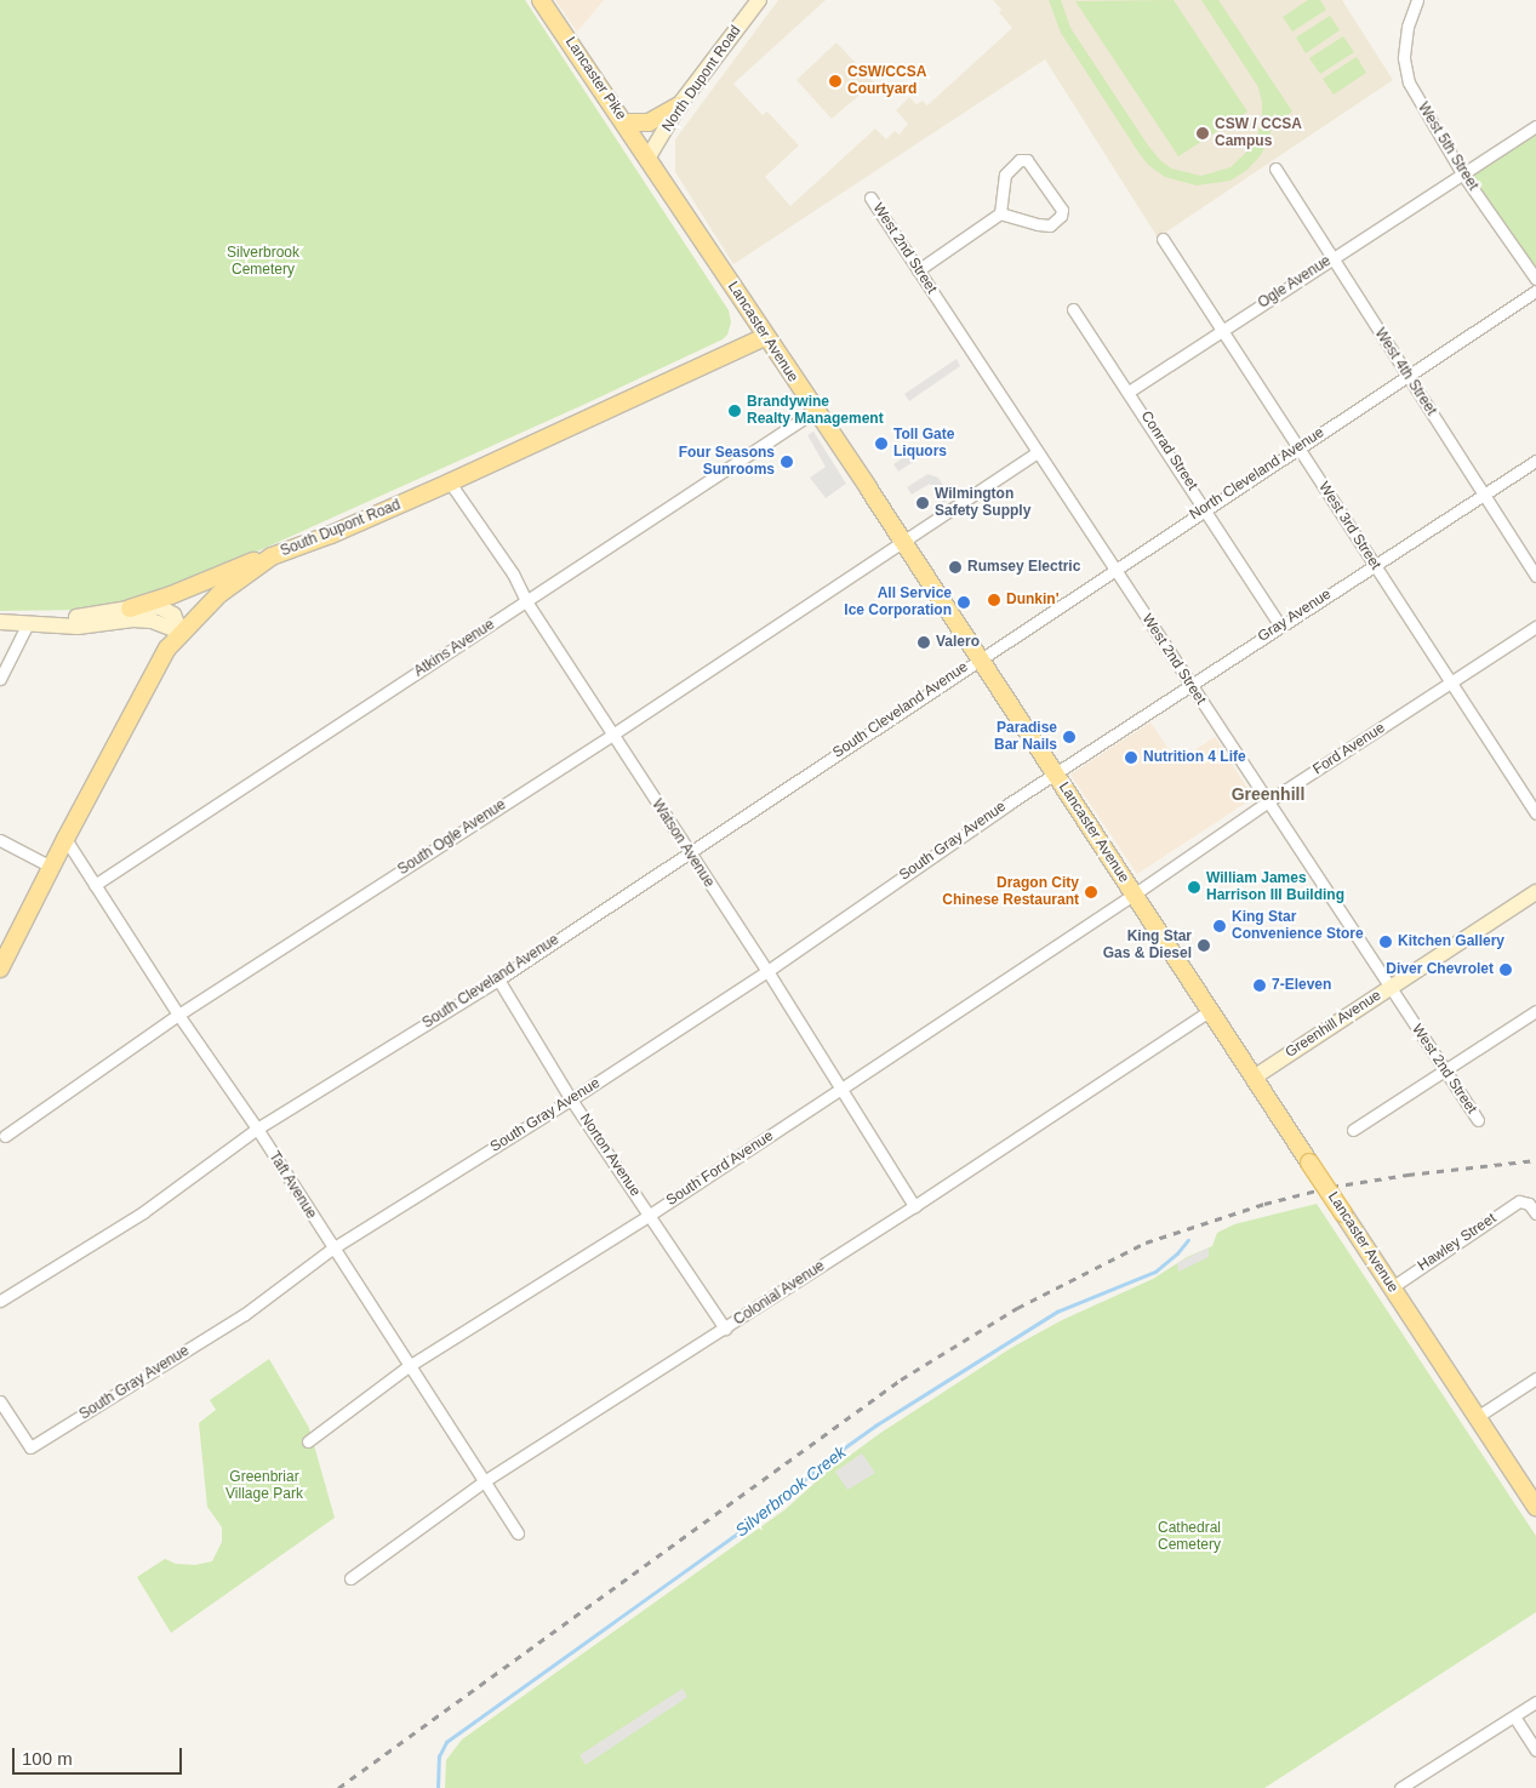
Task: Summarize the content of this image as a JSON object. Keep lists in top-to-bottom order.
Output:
{
  "streets": {
    "main road": [
      "Lancaster Pike",
      "North Dupont Road",
      "Lancaster Avenue",
      "South Dupont Road",
      "Greenhill Avenue"
    ],
    "street": [
      "West 5th Street",
      "West 2nd Street",
      "Ogle Avenue",
      "West 4th Street",
      "Conrad Street",
      "North Cleveland Avenue",
      "West 3rd Street",
      "Gray Avenue",
      "Atkins Avenue",
      "South Cleveland Avenue",
      "Ford Avenue",
      "South Ogle Avenue",
      "South Gray Avenue",
      "Watson Avenue",
      "Norton Avenue",
      "South Ford Avenue",
      "Taft Avenue",
      "Hawley Street",
      "Colonial Avenue"
    ]
  },
  "crossings": [
    ["Lancaster Pike", "North Dupont Road"],
    ["Lancaster Pike", "Lancaster Avenue"],
    ["North Dupont Road", "Lancaster Avenue"],
    ["West 5th Street", "Ogle Avenue"],
    ["West 2nd Street", "North Cleveland Avenue"],
    ["West 2nd Street", "Gray Avenue"],
    ["West 2nd Street", "Ford Avenue"],
    ["West 2nd Street", "Greenhill Avenue"],
    ["Ogle Avenue", "West 4th Street"],
    ["Ogle Avenue", "Conrad Street"],
    ["Ogle Avenue", "West 3rd Street"],
    ["Lancaster Avenue", "North Cleveland Avenue"],
    ["Lancaster Avenue", "South Dupont Road"],
    ["Lancaster Avenue", "Gray Avenue"],
    ["Lancaster Avenue", "Atkins Avenue"],
    ["Lancaster Avenue", "South Cleveland Avenue"],
    ["Lancaster Avenue", "Ford Avenue"],
    ["Lancaster Avenue", "South Ogle Avenue"],
    ["Lancaster Avenue", "South Gray Avenue"],
    ["Lancaster Avenue", "Greenhill Avenue"],
    ["Lancaster Avenue", "South Ford Avenue"],
    ["Lancaster Avenue", "Hawley Street"],
    ["Lancaster Avenue", "Colonial Avenue"],
    ["West 4th Street", "North Cleveland Avenue"],
    ["West 4th Street", "Gray Avenue"],
    ["Conrad Street", "North Cleveland Avenue"],
    ["Conrad Street", "Gray Avenue"],
    ["North Cleveland Avenue", "West 3rd Street"],
    ["North Cleveland Avenue", "South Cleveland Avenue"],
    ["West 3rd Street", "Gray Avenue"],
    ["West 3rd Street", "Ford Avenue"],
    ["South Dupont Road", "Watson Avenue"],
    ["South Dupont Road", "Taft Avenue"],
    ["Gray Avenue", "South Gray Avenue"],
    ["Atkins Avenue", "Watson Avenue"],
    ["Atkins Avenue", "Taft Avenue"],
    ["South Cleveland Avenue", "Watson Avenue"],
    ["South Cleveland Avenue", "Norton Avenue"],
    ["South Cleveland Avenue", "Taft Avenue"],
    ["Ford Avenue", "South Ford Avenue"],
    ["South Ogle Avenue", "Watson Avenue"],
    ["South Ogle Avenue", "Taft Avenue"],
    ["South Gray Avenue", "Watson Avenue"],
    ["South Gray Avenue", "Norton Avenue"],
    ["South Gray Avenue", "Taft Avenue"],
    ["Watson Avenue", "South Ford Avenue"],
    ["Watson Avenue", "Colonial Avenue"],
    ["Norton Avenue", "South Ford Avenue"],
    ["Norton Avenue", "Colonial Avenue"],
    ["South Ford Avenue", "Taft Avenue"],
    ["Taft Avenue", "Colonial Avenue"]
  ],
  "districts": ["Greenhill"],
  "water": ["Silverbrook Creek"],
  "parks": ["Silverbrook Cemetery", "Greenbriar Village Park", "Cathedral Cemetery"],
  "places": [
    "CSW/CCSA Courtyard",
    "CSW / CCSA Campus",
    "Brandywine Realty Management",
    "Toll Gate Liquors",
    "Four Seasons Sunrooms",
    "Wilmington Safety Supply",
    "Rumsey Electric",
    "Dunkin'",
    "All Service Ice Corporation",
    "Valero",
    "Paradise Bar Nails",
    "Nutrition 4 Life",
    "William James Harrison III Building",
    "Dragon City Chinese Restaurant",
    "King Star Convenience Store",
    "Kitchen Gallery",
    "King Star Gas & Diesel",
    "Diver Chevrolet",
    "7-Eleven"
  ],
  "scale_bar": "100 m"
}
